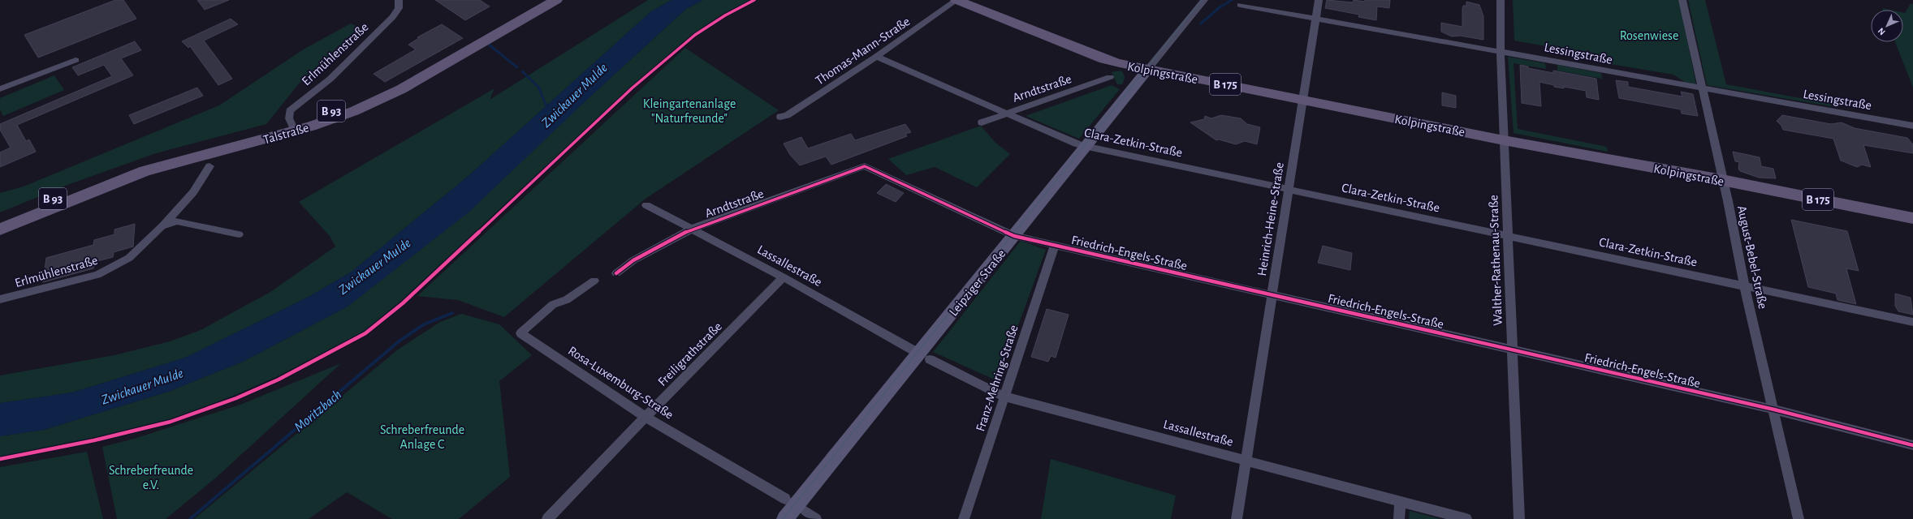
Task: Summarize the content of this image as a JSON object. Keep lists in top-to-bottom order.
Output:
{
  "streets": {
    "main road": [
      "Kolpingstraße",
      "B 175",
      "B 93",
      "Talstraße"
    ],
    "street": [
      "Thomas-Mann-Straße",
      "Lessingstraße",
      "Erlmühlenstraße",
      "Arndtstraße",
      "Clara-Zetkin-Straße",
      "Heinrich-Heine-Straße",
      "Friedrich-Engels-Straße",
      "August-Bebel-Straße",
      "Walther-Rathenau-Straße",
      "Lassallestraße",
      "Leipziger Straße",
      "Freiligrathstraße",
      "Franz-Mehring-Straße",
      "Rosa-Luxemburg-Straße"
    ]
  },
  "crossings": [
    ["Thomas-Mann-Straße", "Kolpingstraße"],
    ["Thomas-Mann-Straße", "Clara-Zetkin-Straße"],
    ["Lessingstraße", "Heinrich-Heine-Straße"],
    ["Lessingstraße", "August-Bebel-Straße"],
    ["Lessingstraße", "Walther-Rathenau-Straße"],
    ["Erlmühlenstraße", "Talstraße"],
    ["Kolpingstraße", "Heinrich-Heine-Straße"],
    ["Kolpingstraße", "August-Bebel-Straße"],
    ["Kolpingstraße", "Walther-Rathenau-Straße"],
    ["Kolpingstraße", "Leipziger Straße"],
    ["Arndtstraße", "Clara-Zetkin-Straße"],
    ["Arndtstraße", "Friedrich-Engels-Straße"],
    ["Arndtstraße", "Lassallestraße"],
    ["Clara-Zetkin-Straße", "Heinrich-Heine-Straße"],
    ["Clara-Zetkin-Straße", "August-Bebel-Straße"],
    ["Clara-Zetkin-Straße", "Walther-Rathenau-Straße"],
    ["Clara-Zetkin-Straße", "Leipziger Straße"],
    ["Heinrich-Heine-Straße", "Friedrich-Engels-Straße"],
    ["Heinrich-Heine-Straße", "Lassallestraße"],
    ["Friedrich-Engels-Straße", "August-Bebel-Straße"],
    ["Friedrich-Engels-Straße", "Walther-Rathenau-Straße"],
    ["Friedrich-Engels-Straße", "Leipziger Straße"],
    ["Friedrich-Engels-Straße", "Franz-Mehring-Straße"],
    ["Lassallestraße", "Leipziger Straße"],
    ["Lassallestraße", "Freiligrathstraße"],
    ["Lassallestraße", "Franz-Mehring-Straße"],
    ["Freiligrathstraße", "Rosa-Luxemburg-Straße"]
  ],
  "water": ["Zwickauer Mulde", "Moritzbach"],
  "parks": [
    "Rosenwiese",
    "Kleingartenanlage \"Naturfreunde\"",
    "Schreberfreunde Anlage C",
    "Schreberfreunde e.V."
  ],
  "north": "bottom left"
}
